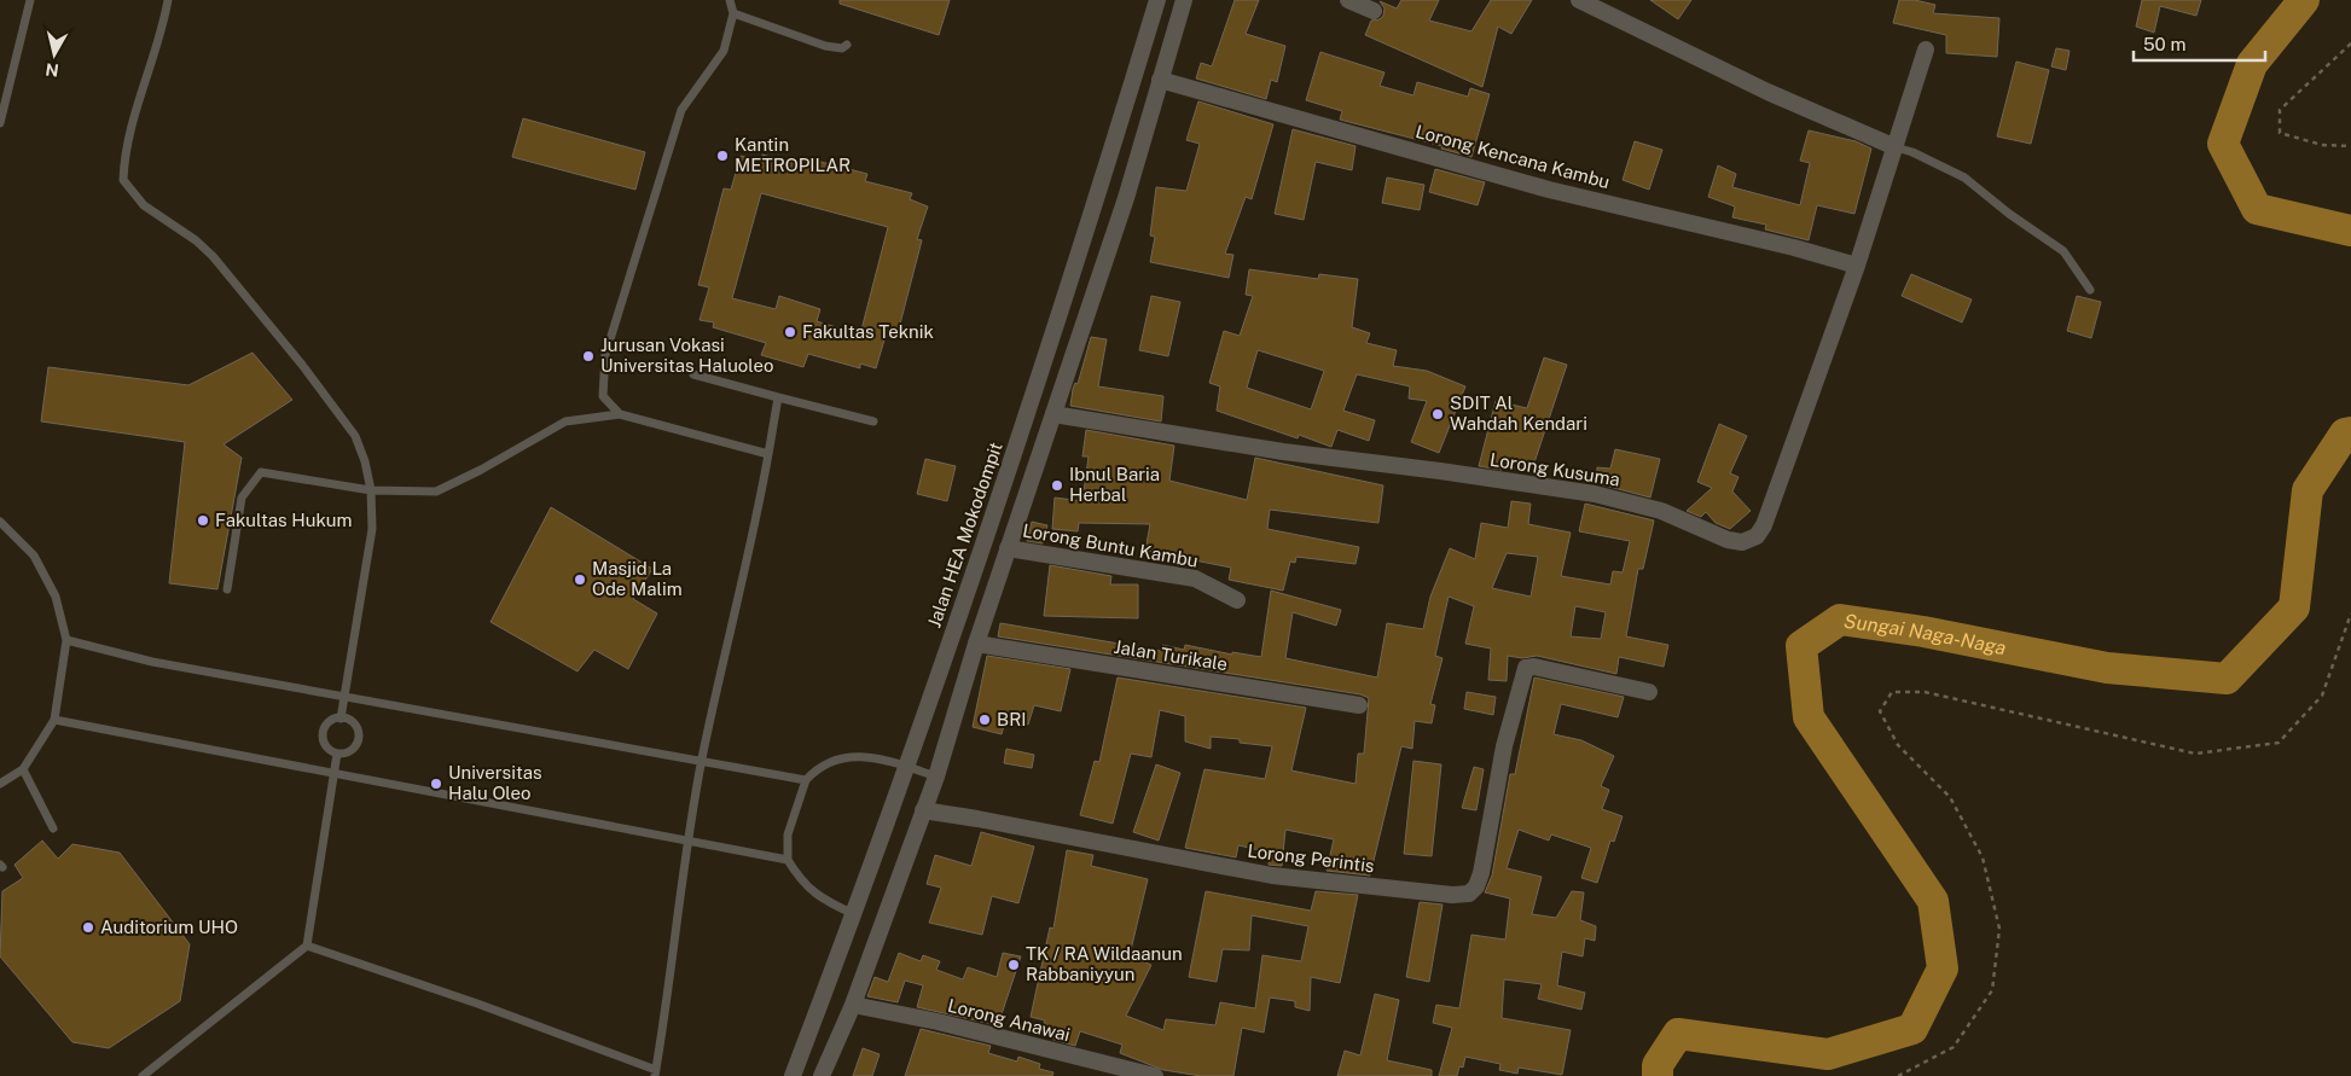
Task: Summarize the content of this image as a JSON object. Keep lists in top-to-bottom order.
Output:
{
  "streets": {
    "street": [
      "Lorong Kencana Kambu",
      "Lorong Kusuma",
      "Jalan HEA Mokodompit",
      "Lorong Buntu Kambu",
      "Jalan Turikale",
      "Lorong Perintis",
      "Lorong Anawai"
    ]
  },
  "crossings": [
    ["Lorong Kencana Kambu", "Lorong Kusuma"]
  ],
  "water": ["Sungai Naga-Naga"],
  "places": [
    "Kantin METROPILAR",
    "Fakultas Teknik",
    "Jurusan Vokasi Universitas Haluoleo",
    "SDIT Al Wahdah Kendari",
    "Ibnul Baria Herbal",
    "Fakultas Hukum",
    "Masjid La Ode Malim",
    "BRI",
    "Universitas Halu Oleo",
    "Auditorium UHO",
    "TK / RA Wildaanun Rabbaniyyun"
  ],
  "scale_bar": "50 m",
  "north": "bottom"
}
